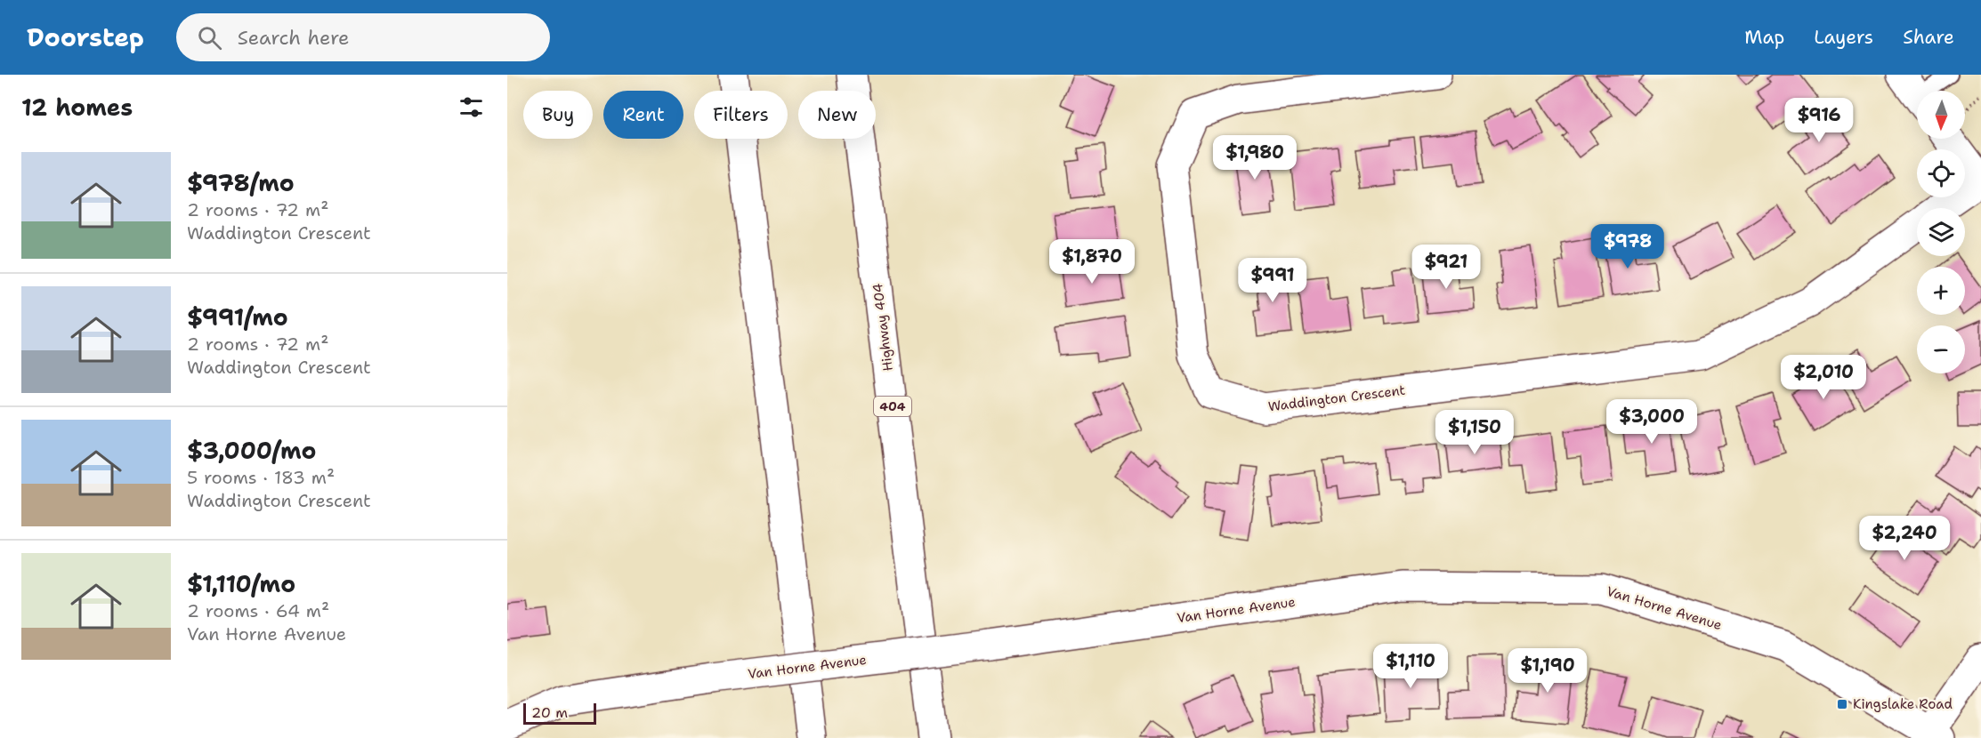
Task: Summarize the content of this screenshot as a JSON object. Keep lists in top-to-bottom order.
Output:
{
  "streets": {
    "main road": [
      "Highway 404",
      "Waddington Crescent",
      "404",
      "Van Horne Avenue"
    ]
  },
  "places": {
    "transit": ["Kingslake Road"]
  },
  "scale_bar": "20 m",
  "north": "bottom",
  "page": {
    "header": "Doorstep",
    "search": "Search here",
    "nav": ["Map", "Layers", "Share"],
    "heading": "12 homes",
    "map_buttons": ["+", "−"],
    "chip": [
      "Buy",
      "Rent",
      "Filters",
      "New"
    ],
    "price": [
      "$916",
      "$1,980",
      "$978",
      "$1,870",
      "$921",
      "$991",
      "$2,010",
      "$3,000",
      "$1,150",
      "$2,240",
      "$1,110",
      "$1,190"
    ],
    "list": [
      {
        "name": "$978/mo",
        "note": "2 rooms · 72 m² · Waddington Crescent"
      },
      {
        "name": "$991/mo",
        "note": "2 rooms · 72 m² · Waddington Crescent"
      },
      {
        "name": "$3,000/mo",
        "note": "5 rooms · 183 m² · Waddington Crescent"
      },
      {
        "name": "$1,110/mo",
        "note": "2 rooms · 64 m² · Van Horne Avenue"
      }
    ],
    "scale": "20 m"
  }
}
